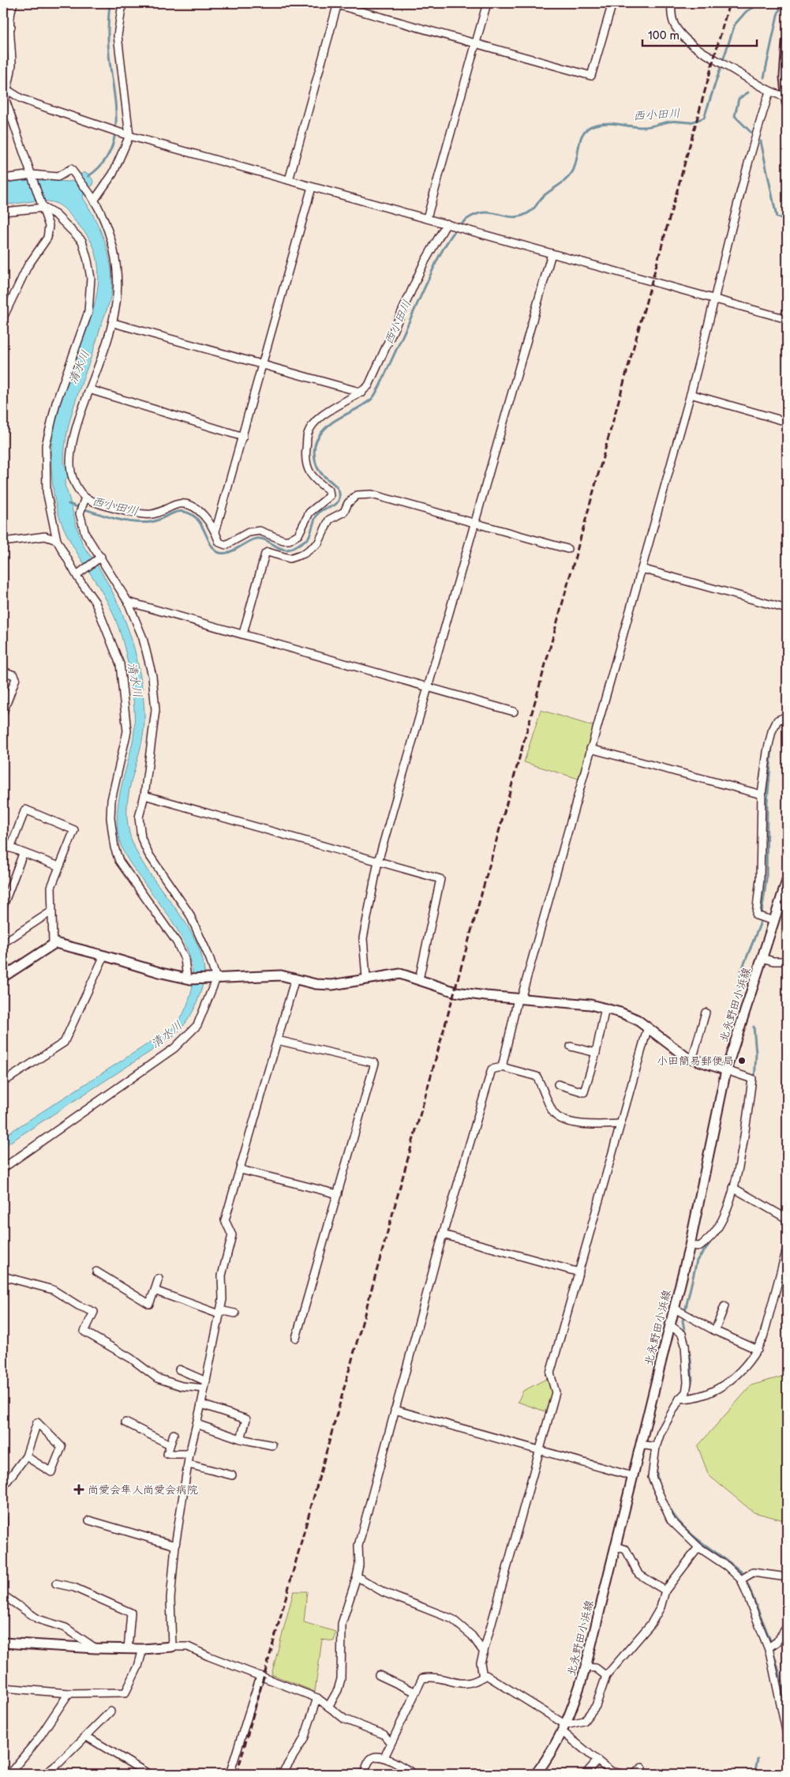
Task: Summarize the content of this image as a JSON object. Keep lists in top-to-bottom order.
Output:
{
  "streets": {
    "main road": ["北永野田小浜線"]
  },
  "water": ["西小田川", "清水川"],
  "places": {
    "other": ["小田簡易郵便局"],
    "health": ["尚愛会隼人尚愛会病院"]
  },
  "scale_bar": "100 m"
}
